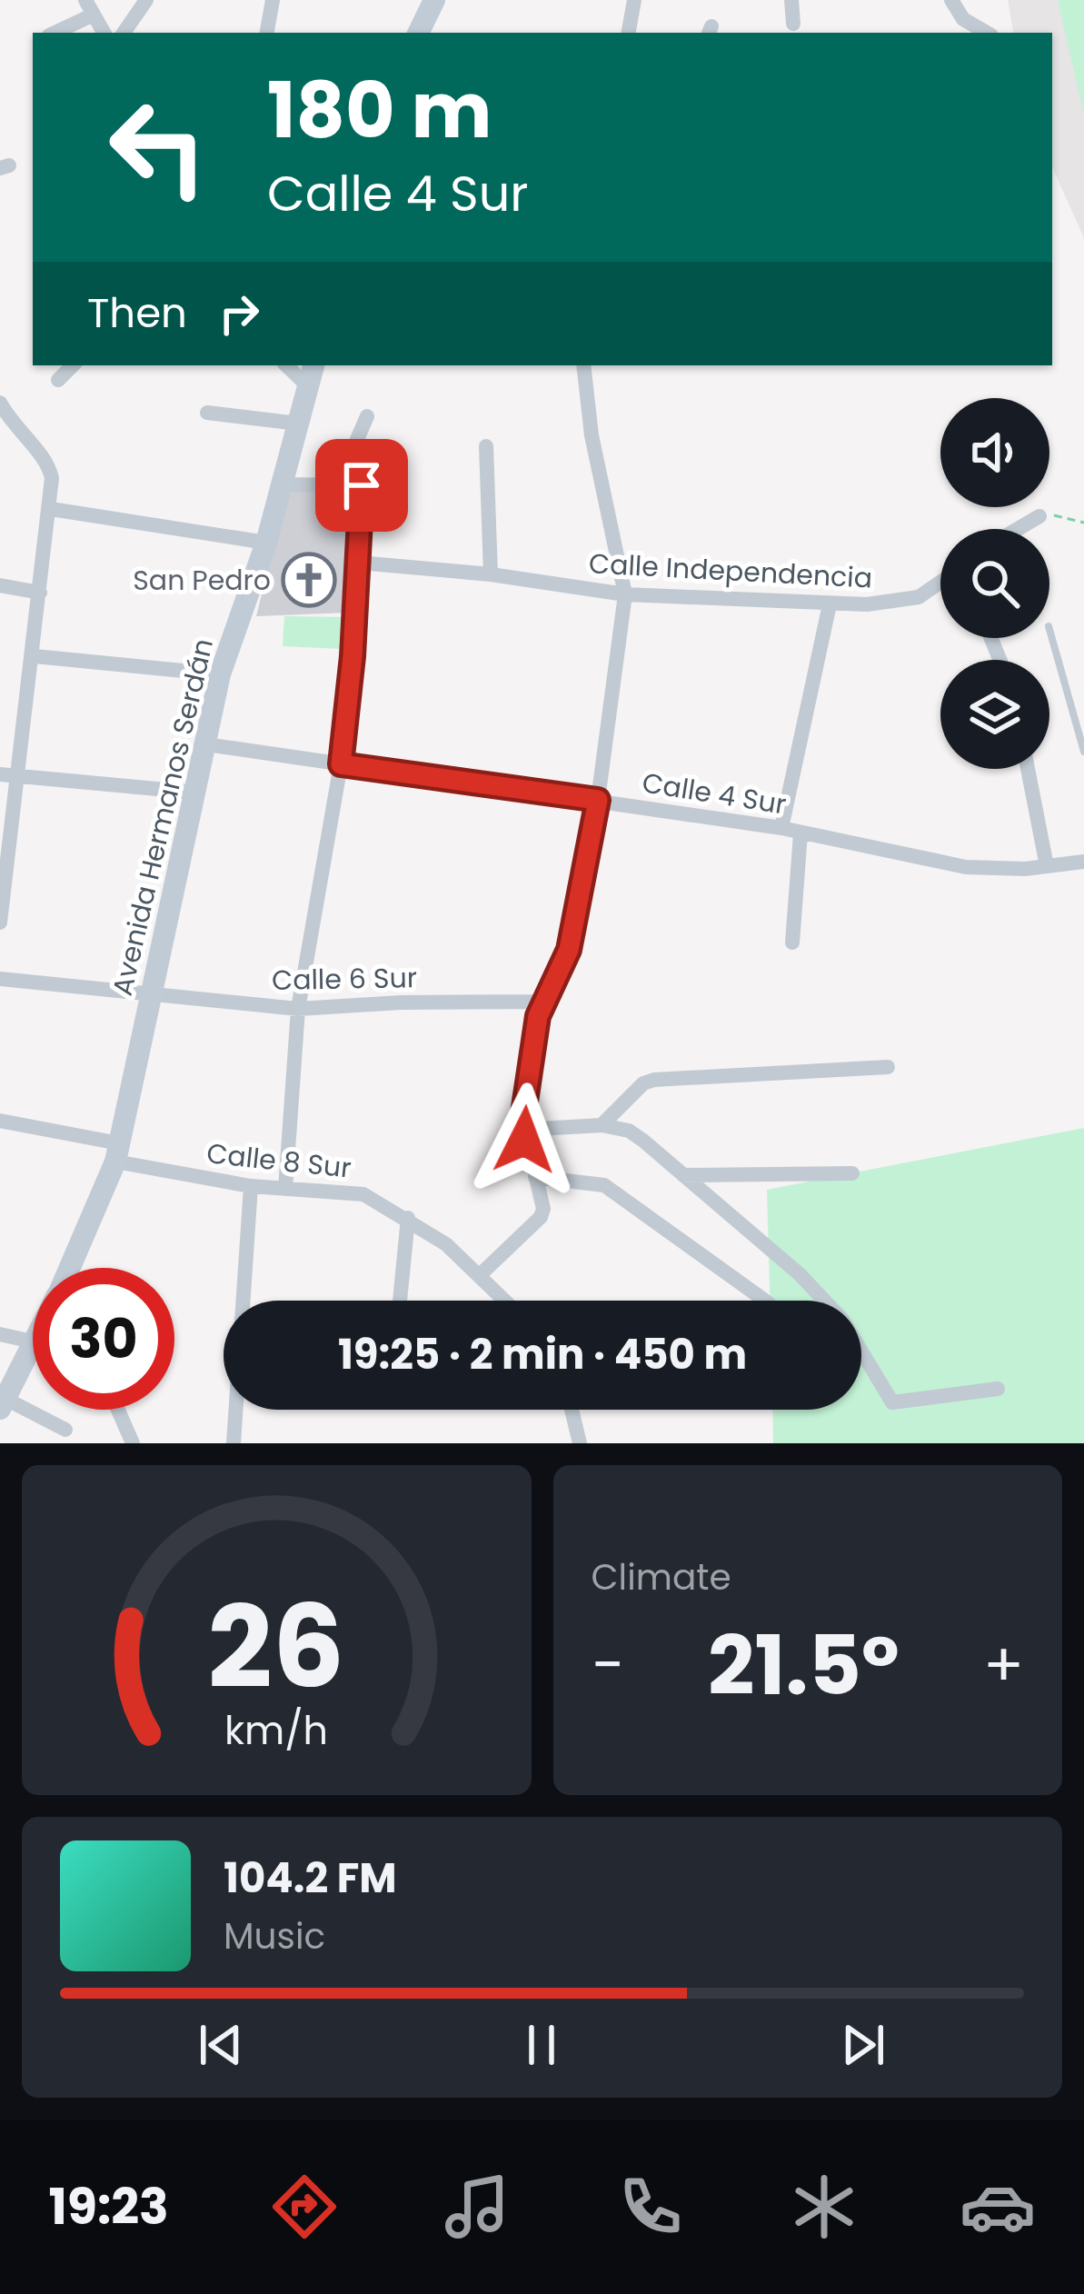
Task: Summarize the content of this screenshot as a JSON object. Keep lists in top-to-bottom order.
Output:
{
  "streets": {
    "street": [
      "Calle Independencia",
      "Calle 4 Sur",
      "Avenida Hermanos Serdán",
      "Calle 6 Sur",
      "Calle 8 Sur"
    ]
  },
  "crossings": [
    ["Calle 4 Sur", "Avenida Hermanos Serdán"],
    ["Avenida Hermanos Serdán", "Calle 6 Sur"],
    ["Avenida Hermanos Serdán", "Calle 8 Sur"]
  ],
  "places": {
    "church": ["San Pedro"]
  },
  "page": {
    "turn": ["180 m", "Calle 4 Sur"],
    "then": "Then",
    "limit": "30",
    "trip": "19:25 · 2 min · 450 m",
    "tile": "Climate",
    "heat": ["−", "21.5°", "+"],
    "song": ["104.2 FM", "Music"],
    "tabs": "19:23",
    "gauge": ["26", "km/h"]
  }
}
